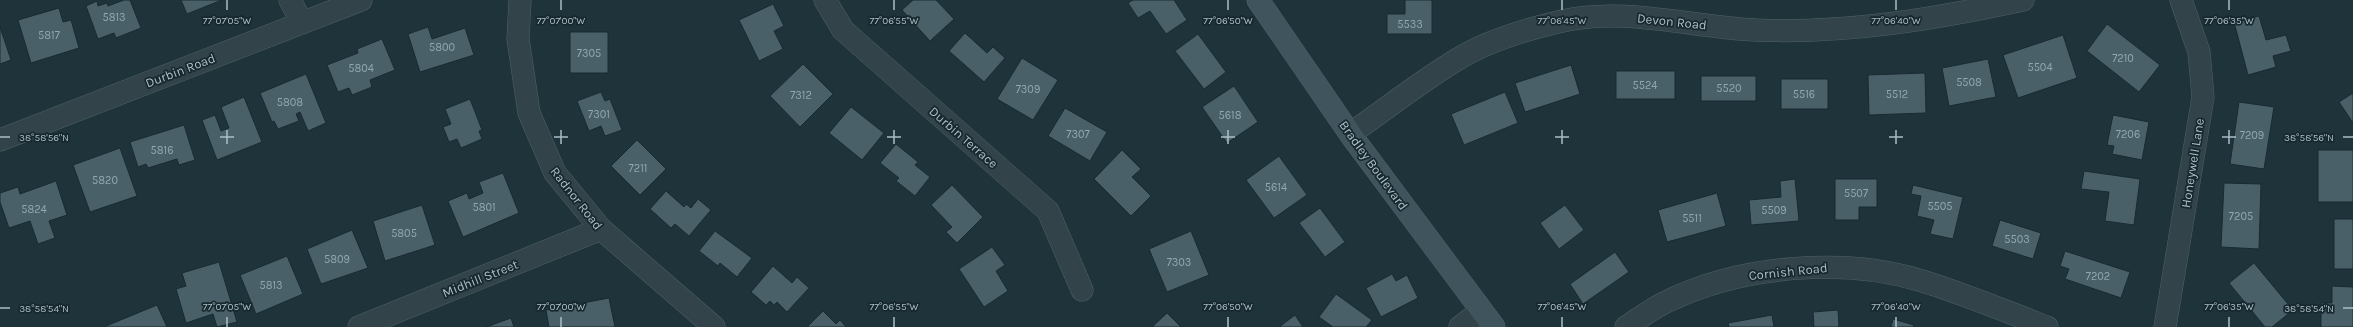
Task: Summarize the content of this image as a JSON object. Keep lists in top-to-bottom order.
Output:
{
  "streets": {
    "main road": ["Bradley Boulevard"],
    "street": [
      "Devon Road",
      "Durbin Road",
      "Durbin Terrace",
      "Honeywell Lane",
      "Radnor Road",
      "Cornish Road",
      "Midhill Street"
    ]
  },
  "crossings": [
    ["Devon Road", "Bradley Boulevard"],
    ["Radnor Road", "Midhill Street"]
  ],
  "house_numbers": [
    "5813",
    "5533",
    "5817",
    "5800",
    "7305",
    "7210",
    "5504",
    "5804",
    "5508",
    "5524",
    "5520",
    "7309",
    "5516",
    "5512",
    "7312",
    "5808",
    "7301",
    "5618",
    "7307",
    "7206",
    "7209",
    "5816",
    "7211",
    "5820",
    "5614",
    "5507",
    "5505",
    "5801",
    "5824",
    "5509",
    "7205",
    "5511",
    "5805",
    "5503",
    "5809",
    "7303",
    "7202",
    "5813"
  ],
  "coordinates": [
    "77°07'05\"W",
    "77°07'00\"W",
    "77°06'55\"W",
    "77°06'50\"W",
    "77°06'45\"W",
    "77°06'40\"W",
    "77°06'35\"W",
    "38°58'56\"N",
    "38°58'54\"N"
  ]
}
